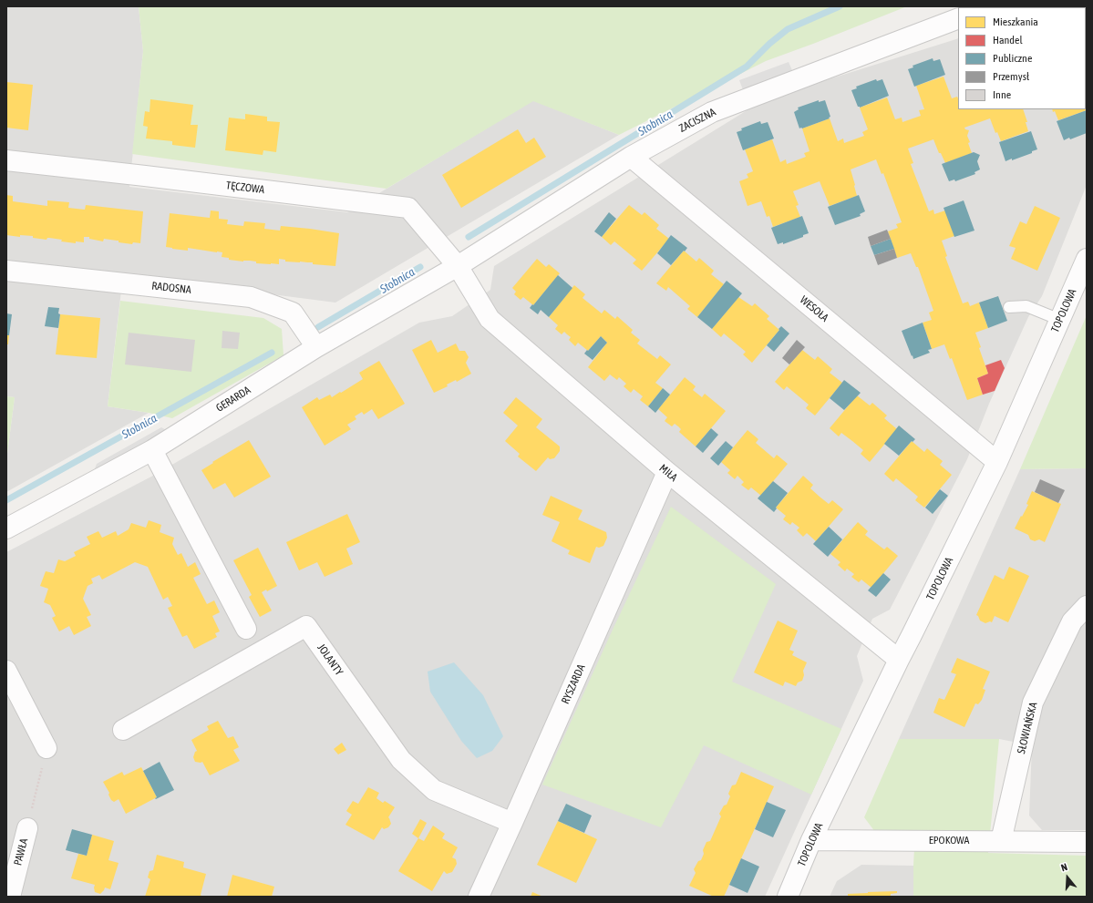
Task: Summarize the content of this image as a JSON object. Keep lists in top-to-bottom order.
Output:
{
  "streets": {
    "street": [
      "ZACISZNA",
      "TĘCZOWA",
      "RADOSNA",
      "WESOŁA",
      "TOPOLOWA",
      "GERARDA",
      "MIŁA",
      "JOLANTY",
      "RYSZARDA",
      "SŁOWIAŃSKA",
      "EPOKOWA",
      "PAWŁA"
    ]
  },
  "crossings": [
    ["ZACISZNA", "TĘCZOWA"],
    ["ZACISZNA", "WESOŁA"],
    ["ZACISZNA", "GERARDA"],
    ["ZACISZNA", "MIŁA"],
    ["TĘCZOWA", "GERARDA"],
    ["TĘCZOWA", "MIŁA"],
    ["RADOSNA", "GERARDA"],
    ["WESOŁA", "TOPOLOWA"],
    ["TOPOLOWA", "MIŁA"],
    ["TOPOLOWA", "EPOKOWA"],
    ["GERARDA", "MIŁA"],
    ["MIŁA", "RYSZARDA"],
    ["JOLANTY", "RYSZARDA"],
    ["SŁOWIAŃSKA", "EPOKOWA"]
  ],
  "water": ["Stobnica"],
  "legend": [
    "Mieszkania",
    "Handel",
    "Publiczne",
    "Przemysł",
    "Inne"
  ],
  "north": "top"
}
